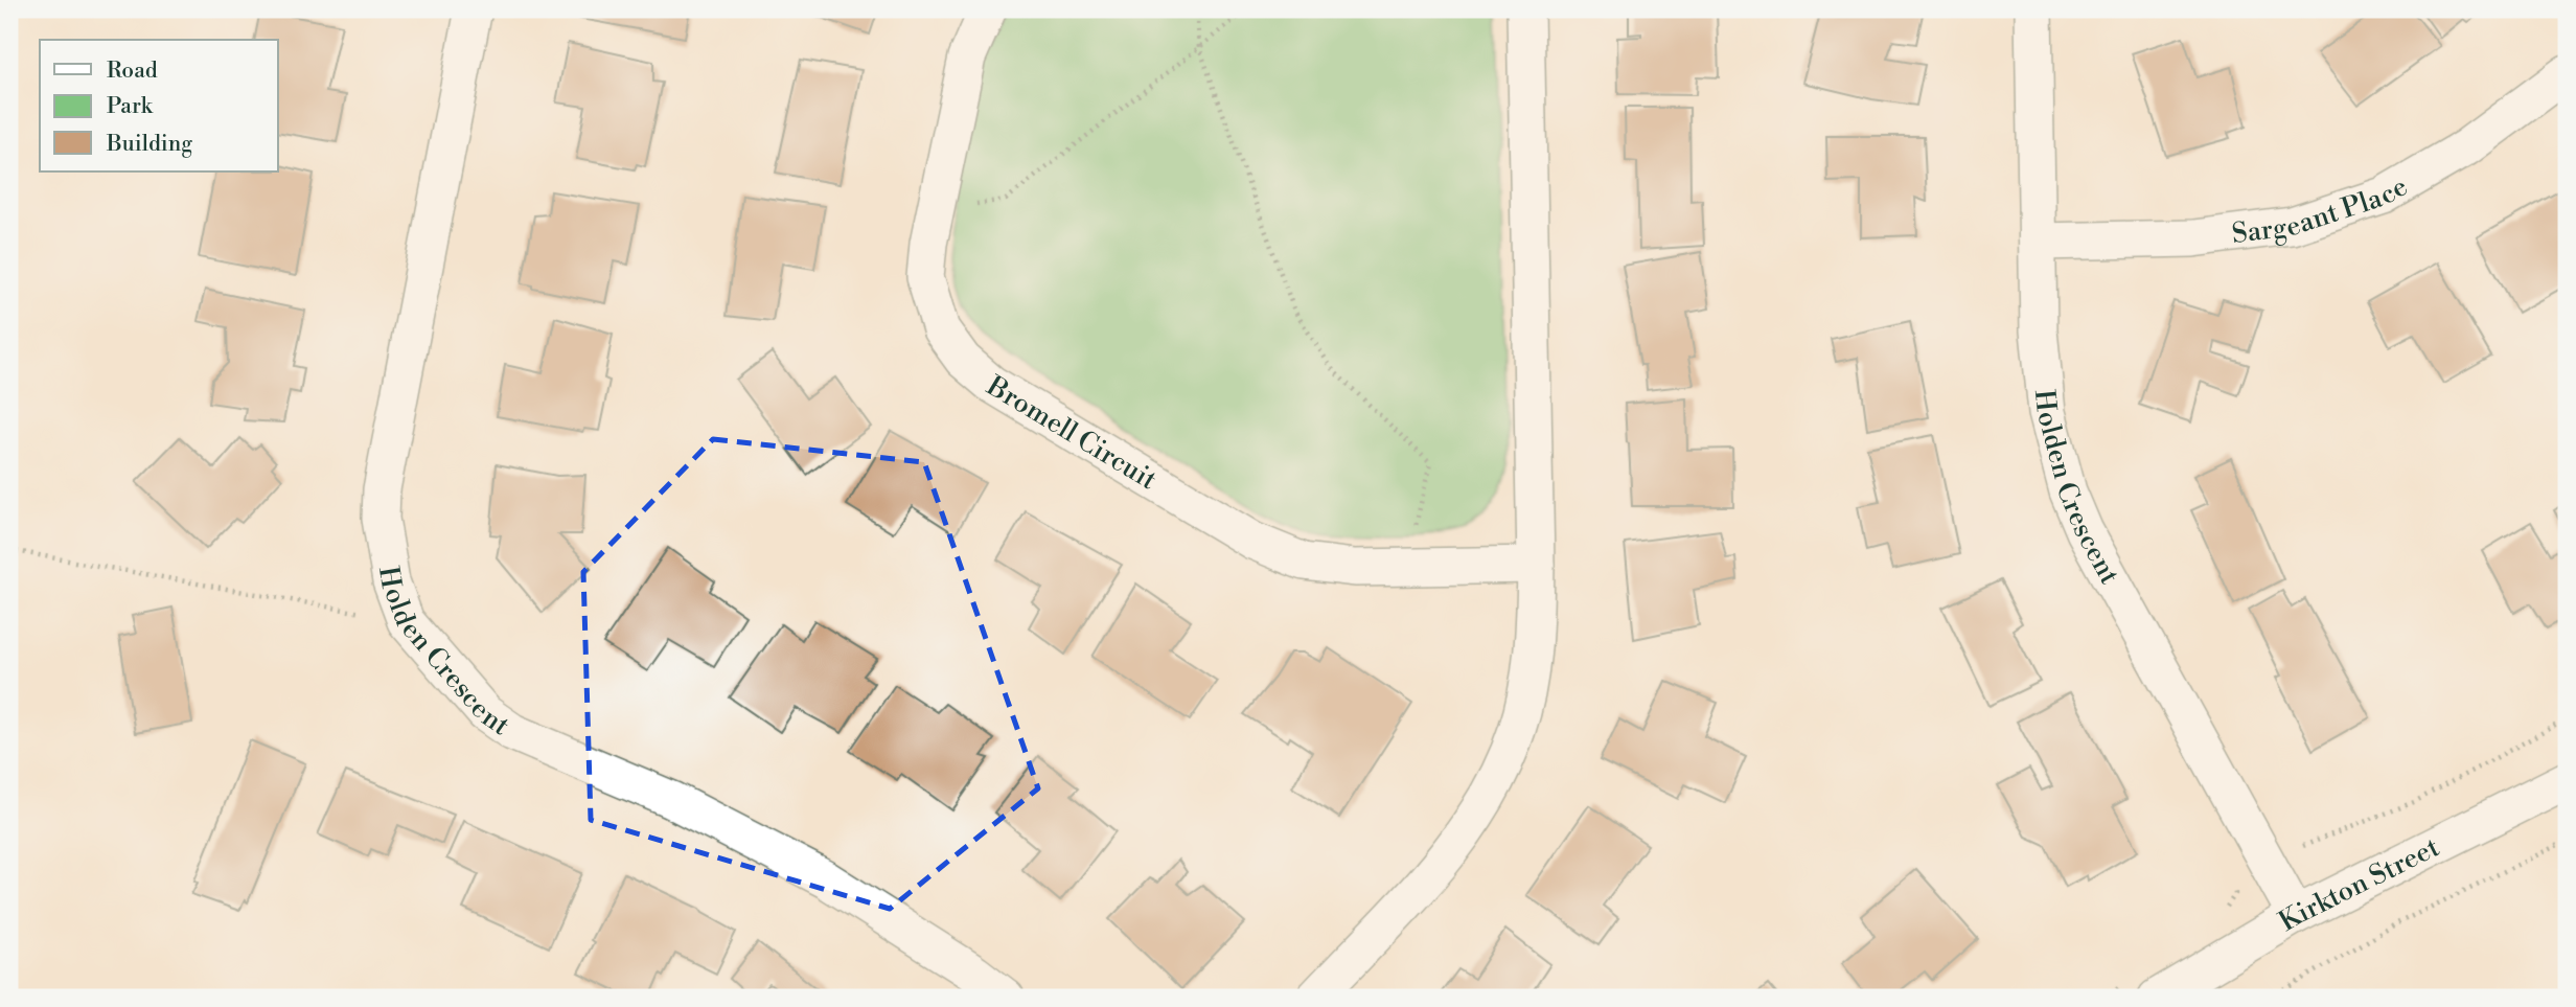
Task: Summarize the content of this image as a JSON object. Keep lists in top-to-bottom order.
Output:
{
  "streets": {
    "street": [
      "Sargeant Place",
      "Bromell Circuit",
      "Holden Crescent",
      "Kirkton Street"
    ]
  },
  "crossings": [
    ["Sargeant Place", "Holden Crescent"],
    ["Holden Crescent", "Kirkton Street"]
  ],
  "legend": ["Road", "Park", "Building"]
}
